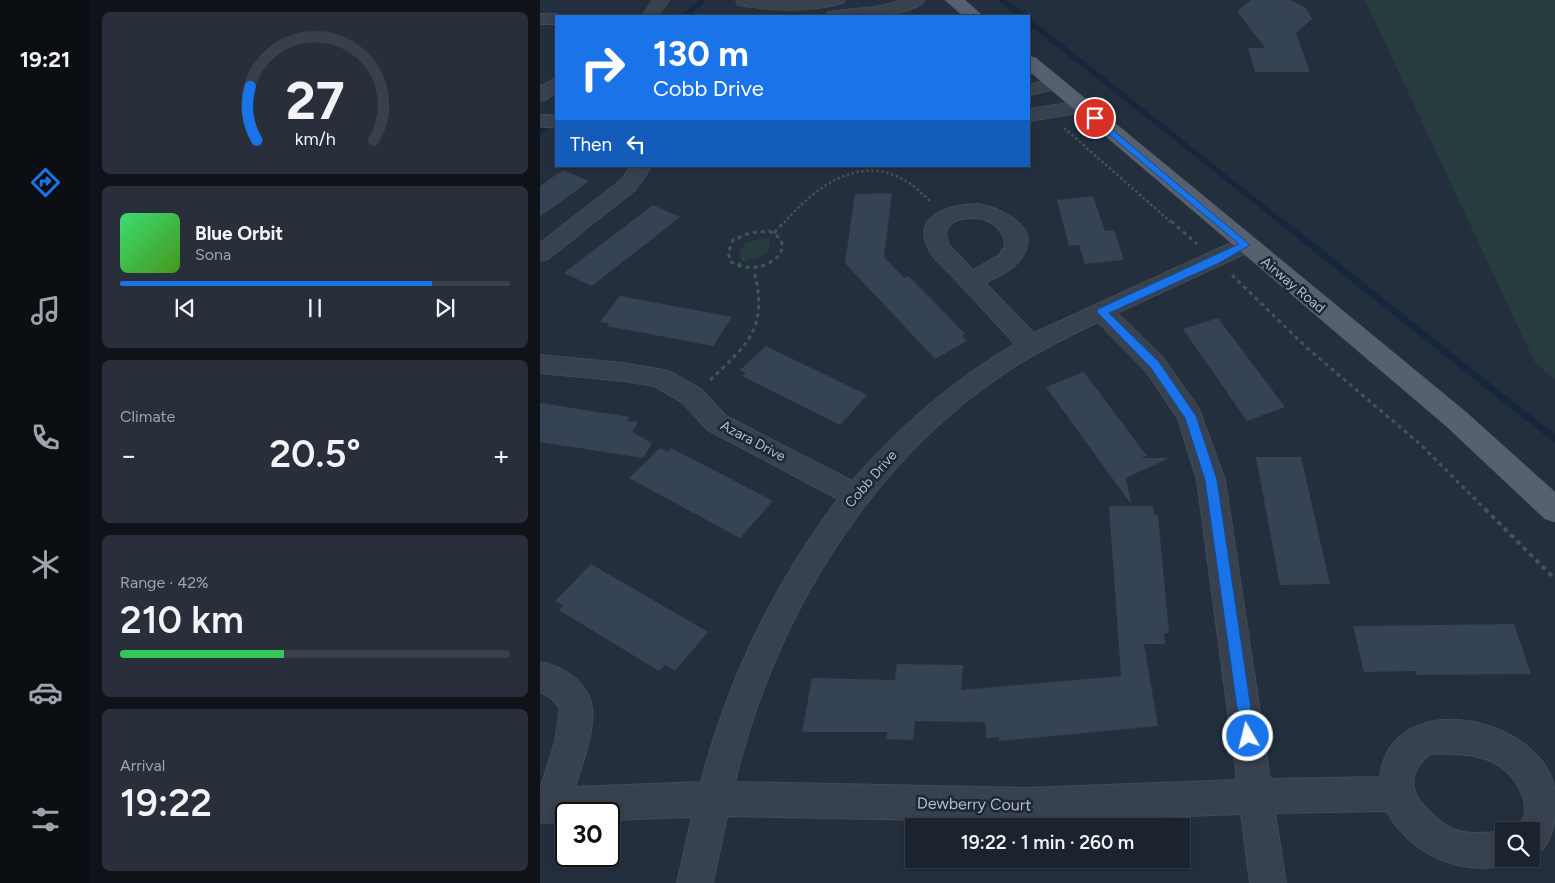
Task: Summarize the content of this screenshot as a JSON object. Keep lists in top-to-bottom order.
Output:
{
  "streets": {
    "main road": ["Airway Road"],
    "street": ["Azara Drive", "Cobb Drive", "Dewberry Court"]
  },
  "crossings": [
    ["Airway Road", "Cobb Drive"],
    ["Azara Drive", "Cobb Drive"],
    ["Cobb Drive", "Dewberry Court"]
  ],
  "page": {
    "tabs": "19:21",
    "turn": ["130 m", "Cobb Drive"],
    "then": "Then",
    "song": ["Blue Orbit", "Sona"],
    "tile": [
      "Climate",
      ["Range · 42%", "210 km"],
      ["Arrival", "19:22"]
    ],
    "heat": ["−", "20.5°", "+"],
    "limit": "30",
    "trip": "19:22 · 1 min · 260 m",
    "gauge": ["27", "km/h"]
  }
}
